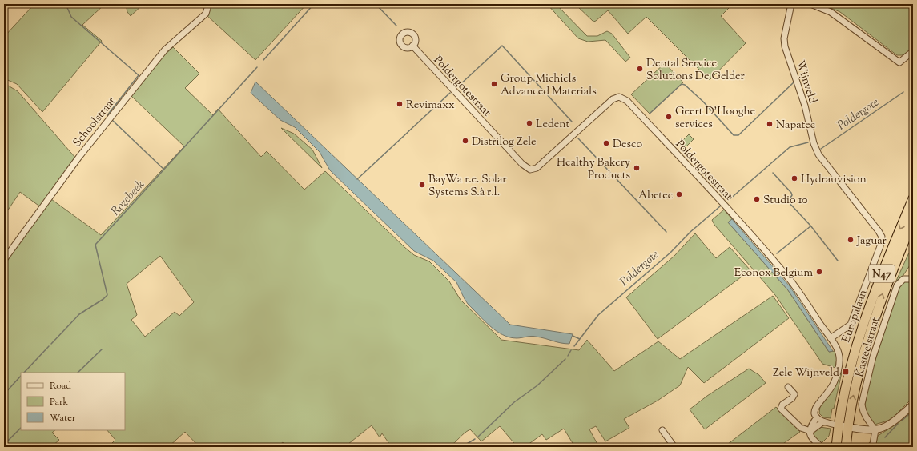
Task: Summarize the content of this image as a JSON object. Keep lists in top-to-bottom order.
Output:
{
  "streets": {
    "highway": ["N47", "Europalaan"],
    "street": [
      "Wijnveld",
      "Poldergotestraat",
      "Schoolstraat",
      "Kasteelstraat"
    ]
  },
  "crossings": [
    ["Wijnveld", "Poldergotestraat"]
  ],
  "water": ["Poldergote", "Rozebeek"],
  "places": {
    "other": [
      "Dental Service Solutions De Gelder",
      "Group Michiels Advanced Materials",
      "Revimaxx",
      "Geert D'Hooghe services",
      "Ledent",
      "Napatec",
      "Distrilog Zele",
      "Desco",
      "Healthy Bakery Products",
      "Hydrauvision",
      "BayWa r.e. Solar Systems S.à r.l.",
      "Abetec",
      "Studio 10",
      "Jaguar",
      "Econox Belgium"
    ],
    "transit": ["Zele Wijnveld"]
  },
  "legend": ["Road", "Park", "Water"]
}
